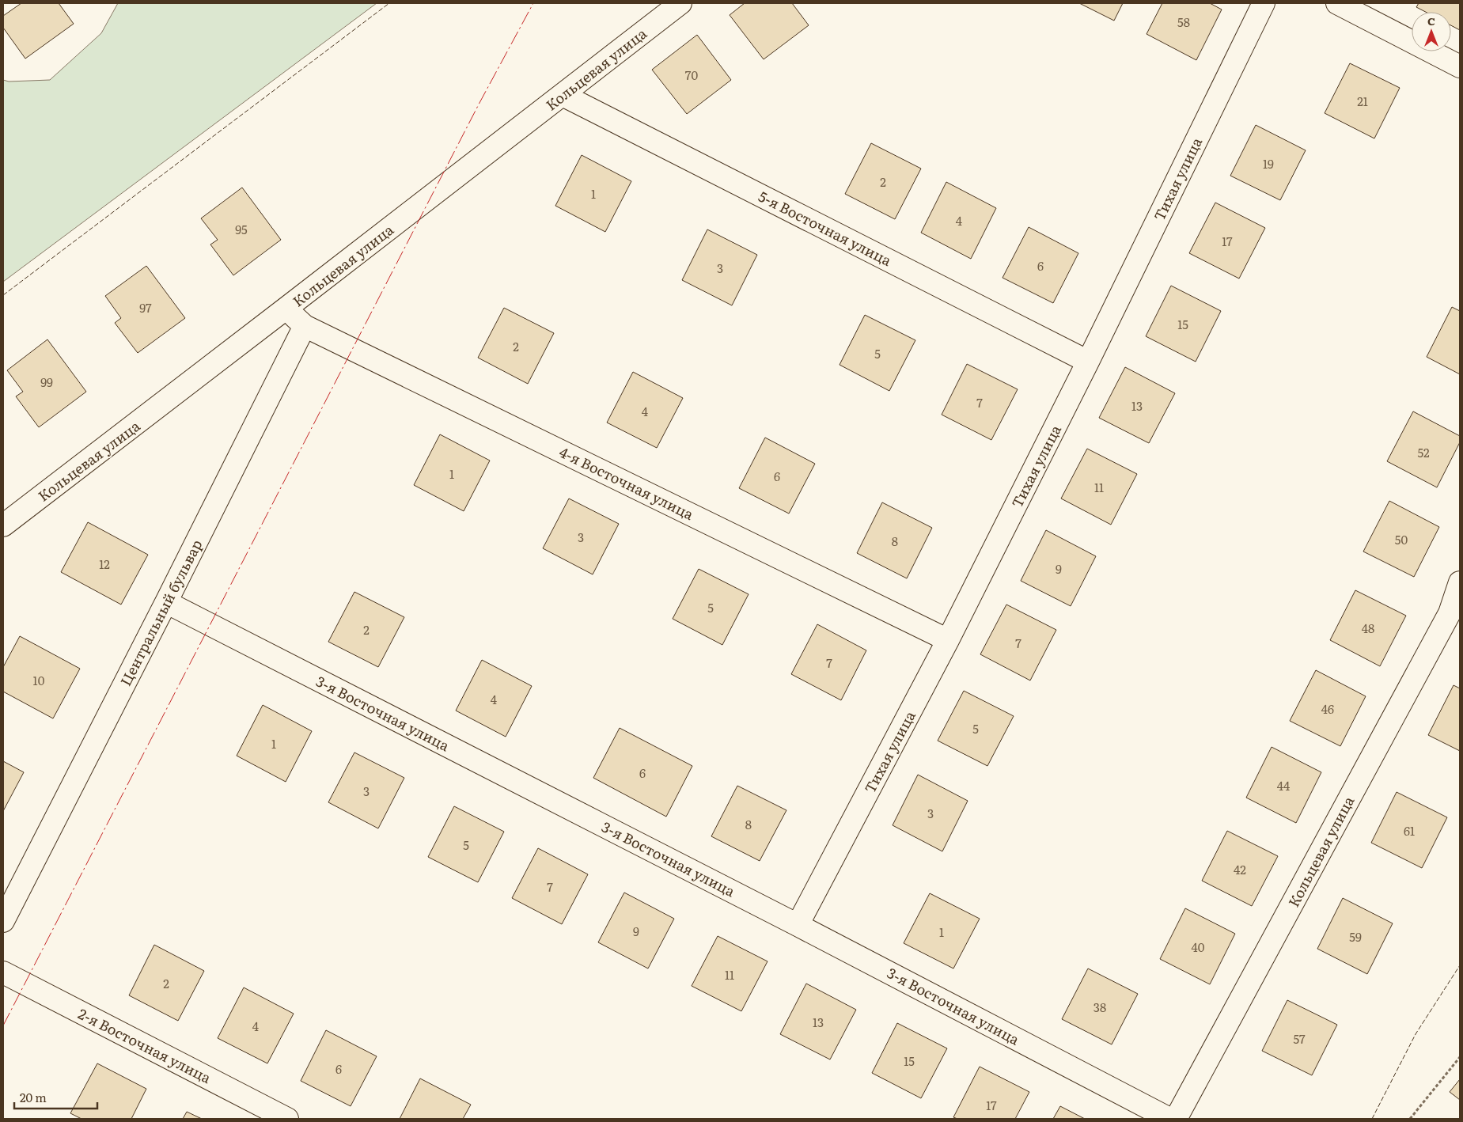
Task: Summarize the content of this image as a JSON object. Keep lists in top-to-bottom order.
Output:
{
  "streets": {
    "lane": [
      "Кольцевая улица",
      "Тихая улица",
      "5-я Восточная улица",
      "4-я Восточная улица",
      "Центральный бульвар",
      "3-я Восточная улица",
      "2-я Восточная улица"
    ]
  },
  "crossings": [
    ["Кольцевая улица", "5-я Восточная улица"],
    ["Тихая улица", "5-я Восточная улица"],
    ["Тихая улица", "4-я Восточная улица"],
    ["Тихая улица", "3-я Восточная улица"],
    ["4-я Восточная улица", "Центральный бульвар"],
    ["Центральный бульвар", "3-я Восточная улица"]
  ],
  "house_numbers": [
    "58",
    "70",
    "21",
    "19",
    "2",
    "1",
    "4",
    "95",
    "17",
    "6",
    "3",
    "97",
    "15",
    "2",
    "5",
    "99",
    "7",
    "13",
    "4",
    "52",
    "1",
    "6",
    "11",
    "3",
    "50",
    "8",
    "12",
    "9",
    "5",
    "48",
    "2",
    "7",
    "7",
    "10",
    "4",
    "46",
    "5",
    "1",
    "6",
    "44",
    "3",
    "3",
    "8",
    "61",
    "5",
    "42",
    "7",
    "9",
    "1",
    "59",
    "40",
    "11",
    "2",
    "38",
    "13",
    "4",
    "57",
    "15",
    "6",
    "17"
  ],
  "scale_bar": "20 m",
  "north": "top"
}
